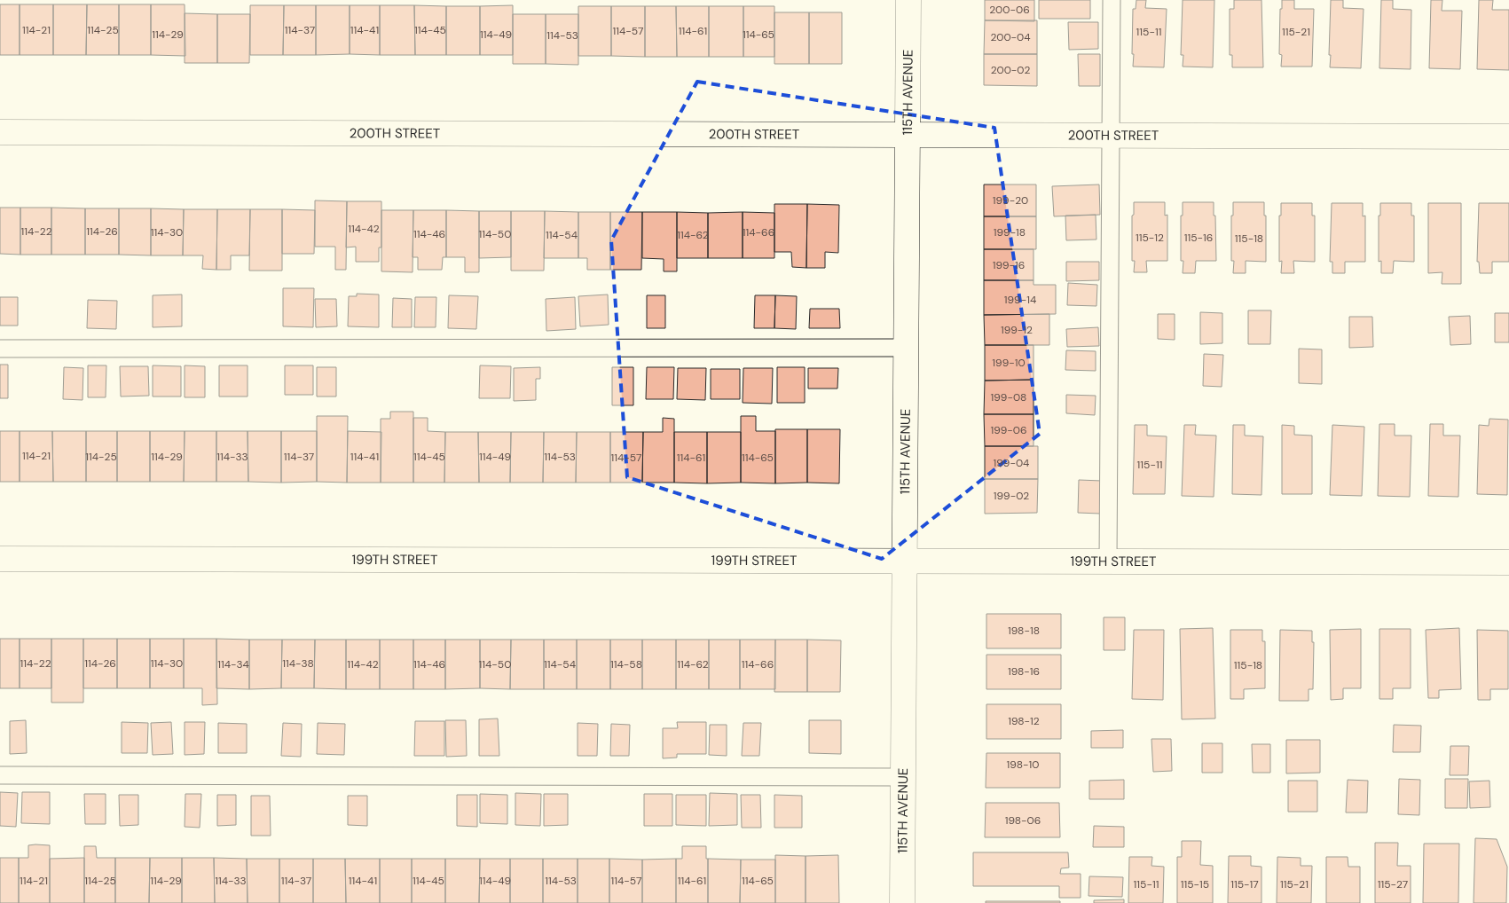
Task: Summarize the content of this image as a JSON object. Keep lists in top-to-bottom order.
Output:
{
  "streets": {
    "street": ["115TH AVENUE", "200TH STREET", "199TH STREET"]
  },
  "crossings": [
    ["115TH AVENUE", "200TH STREET"],
    ["115TH AVENUE", "199TH STREET"]
  ],
  "house_numbers": [
    "200-06",
    "114-21",
    "114-25",
    "114-37",
    "114-41",
    "114-45",
    "114-57",
    "114-61",
    "115-11",
    "115-21",
    "114-29",
    "114-49",
    "114-65",
    "114-53",
    "200-04",
    "200-02",
    "199-20",
    "114-42",
    "114-22",
    "114-26",
    "114-30",
    "114-66",
    "199-18",
    "114-46",
    "114-50",
    "114-54",
    "114-62",
    "115-12",
    "115-16",
    "115-18",
    "199-16",
    "199-14",
    "199-12",
    "199-10",
    "199-08",
    "199-06",
    "114-21",
    "114-25",
    "114-29",
    "114-33",
    "114-37",
    "114-41",
    "114-45",
    "114-49",
    "114-53",
    "114-57",
    "114-61",
    "114-65",
    "199-04",
    "115-11",
    "199-02",
    "198-18",
    "114-22",
    "114-26",
    "114-30",
    "114-38",
    "114-34",
    "114-42",
    "114-46",
    "114-50",
    "114-54",
    "114-58",
    "114-62",
    "114-66",
    "115-18",
    "198-16",
    "198-12",
    "198-10",
    "198-06",
    "114-21",
    "114-25",
    "114-29",
    "114-33",
    "114-37",
    "114-41",
    "114-45",
    "114-49",
    "114-53",
    "114-57",
    "114-61",
    "114-65",
    "115-11",
    "115-15",
    "115-17",
    "115-21",
    "115-27"
  ]
}
